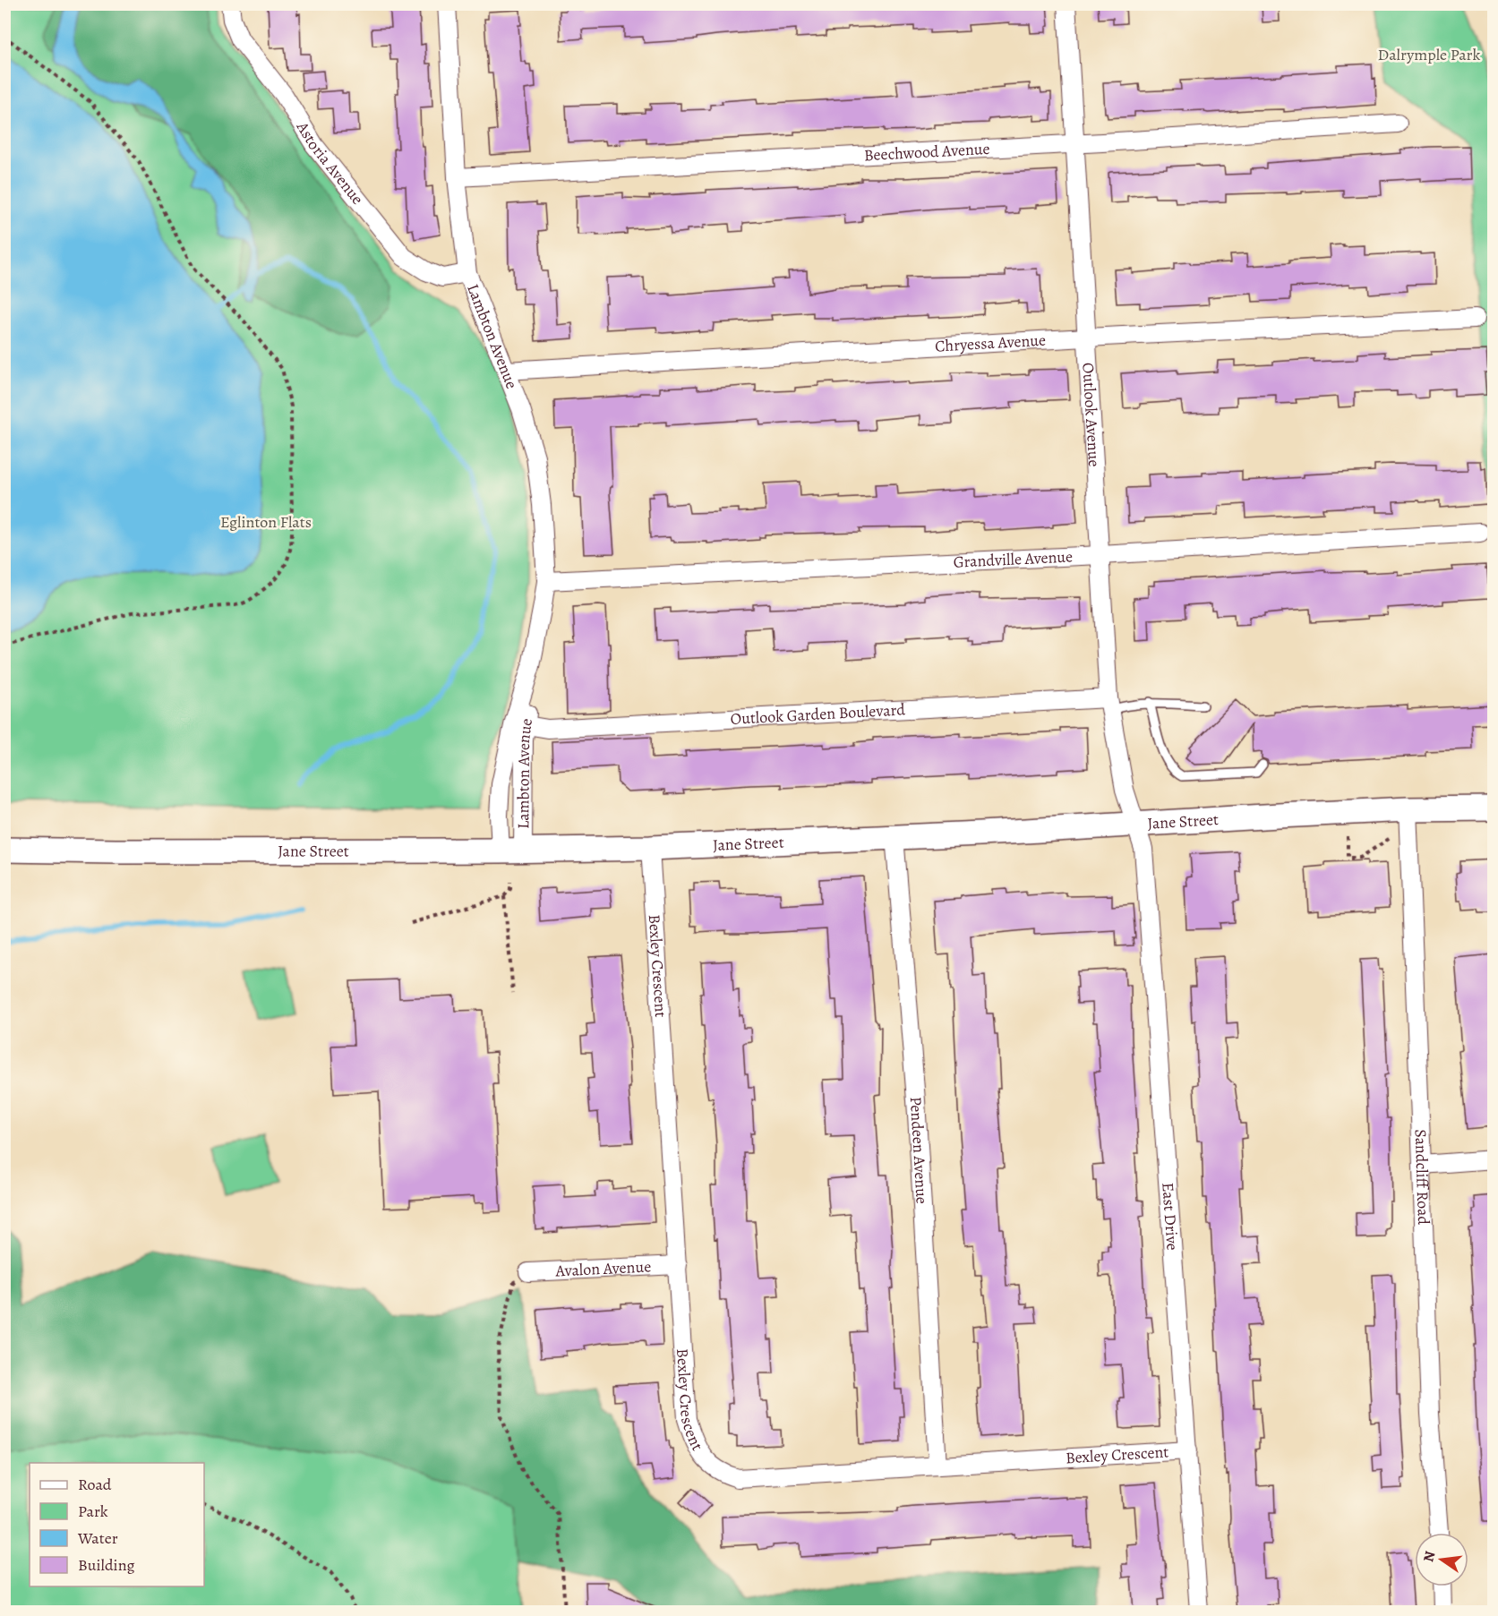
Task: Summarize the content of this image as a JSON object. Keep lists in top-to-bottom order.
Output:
{
  "streets": {
    "main road": ["Jane Street"],
    "street": [
      "Beechwood Avenue",
      "Astoria Avenue",
      "Lambton Avenue",
      "Chryessa Avenue",
      "Outlook Avenue",
      "Grandville Avenue",
      "Outlook Garden Boulevard",
      "Bexley Crescent",
      "Pendeen Avenue",
      "Sandcliff Road",
      "East Drive",
      "Avalon Avenue"
    ]
  },
  "crossings": [
    ["Beechwood Avenue", "Lambton Avenue"],
    ["Beechwood Avenue", "Outlook Avenue"],
    ["Astoria Avenue", "Lambton Avenue"],
    ["Lambton Avenue", "Chryessa Avenue"],
    ["Lambton Avenue", "Grandville Avenue"],
    ["Lambton Avenue", "Outlook Garden Boulevard"],
    ["Lambton Avenue", "Jane Street"],
    ["Chryessa Avenue", "Outlook Avenue"],
    ["Outlook Avenue", "Grandville Avenue"],
    ["Outlook Avenue", "Outlook Garden Boulevard"],
    ["Outlook Avenue", "Jane Street"],
    ["Outlook Avenue", "East Drive"],
    ["Jane Street", "Bexley Crescent"],
    ["Jane Street", "Pendeen Avenue"],
    ["Jane Street", "Sandcliff Road"],
    ["Jane Street", "East Drive"],
    ["Bexley Crescent", "Pendeen Avenue"],
    ["Bexley Crescent", "East Drive"],
    ["Bexley Crescent", "Avalon Avenue"]
  ],
  "parks": ["Dalrymple Park", "Eglinton Flats"],
  "legend": [
    "Road",
    "Park",
    "Water",
    "Building"
  ],
  "north": "left"
}
